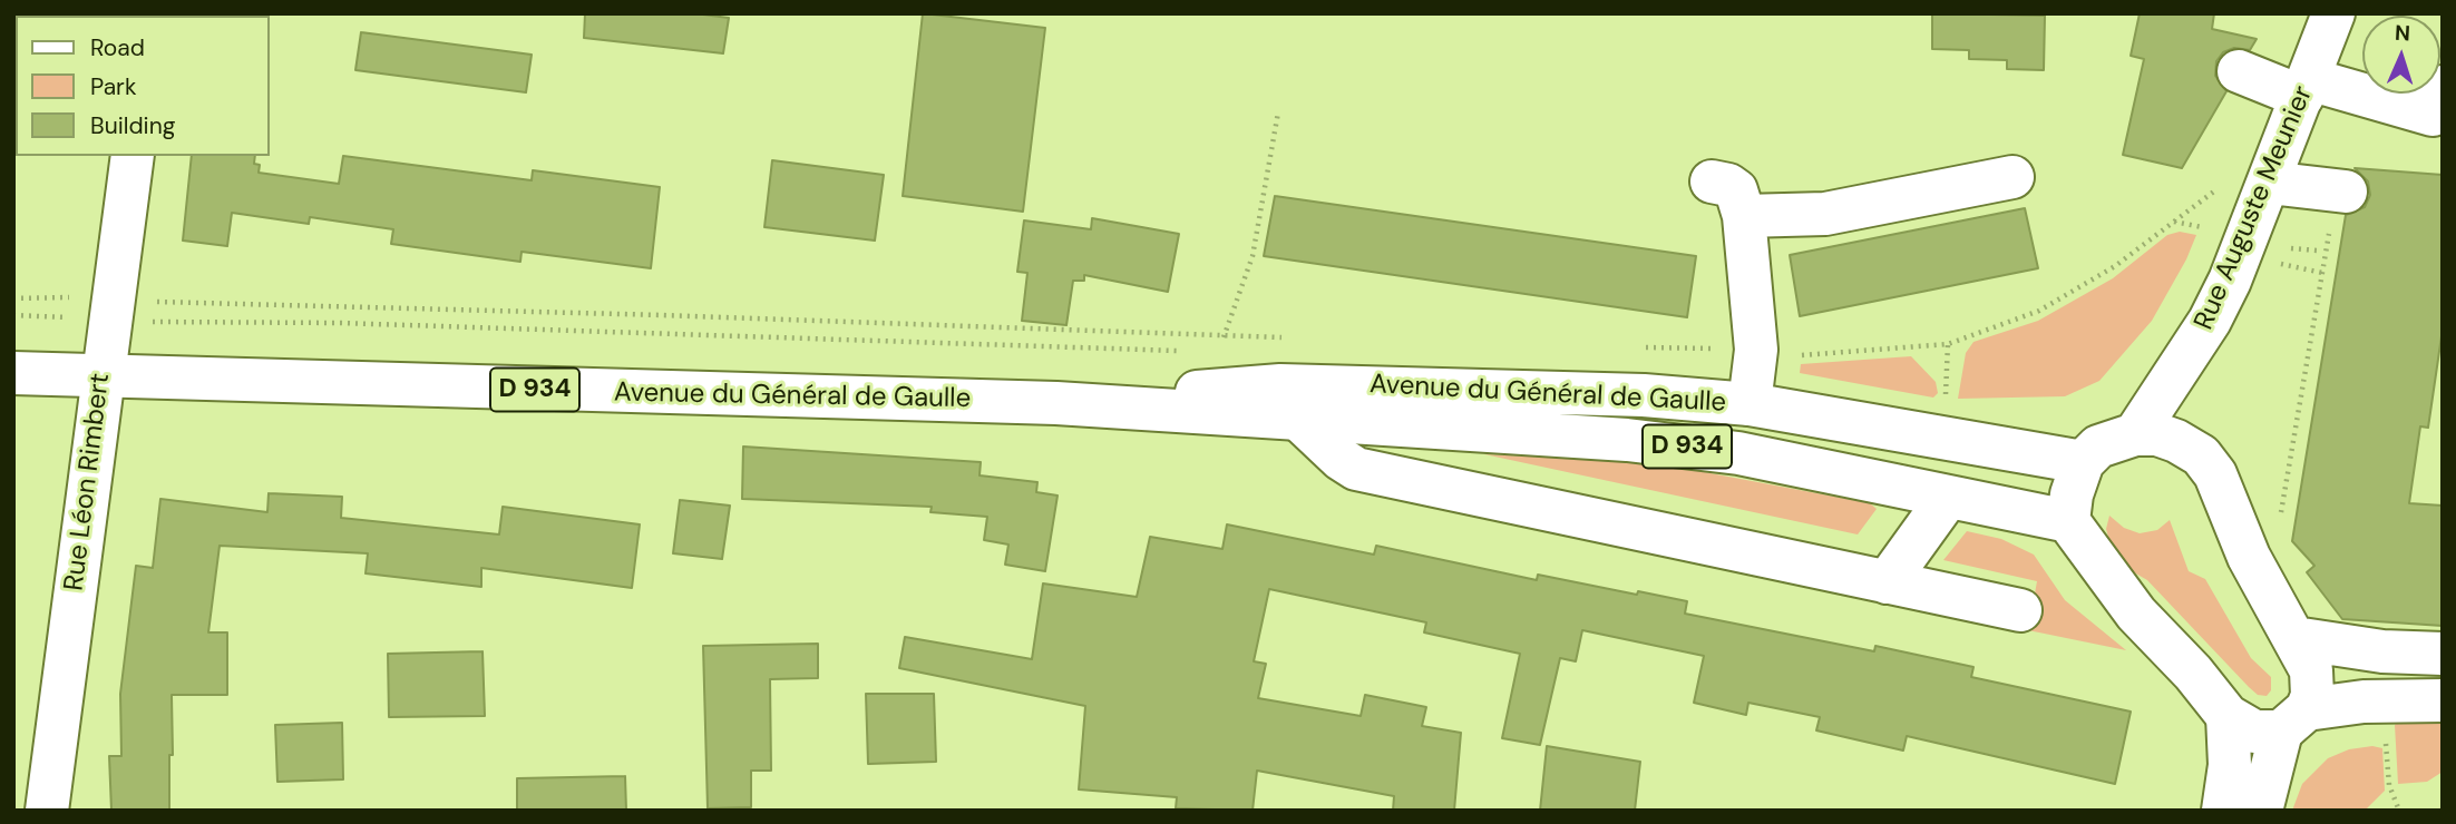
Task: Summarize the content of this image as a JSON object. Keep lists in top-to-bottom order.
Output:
{
  "streets": {
    "main road": [
      "Rue Auguste Meunier",
      "D 934",
      "Avenue du Général de Gaulle",
      "Rue Léon Rimbert"
    ]
  },
  "crossings": [
    ["Avenue du Général de Gaulle", "Rue Léon Rimbert"]
  ],
  "legend": ["Road", "Park", "Building"],
  "north": "top"
}
